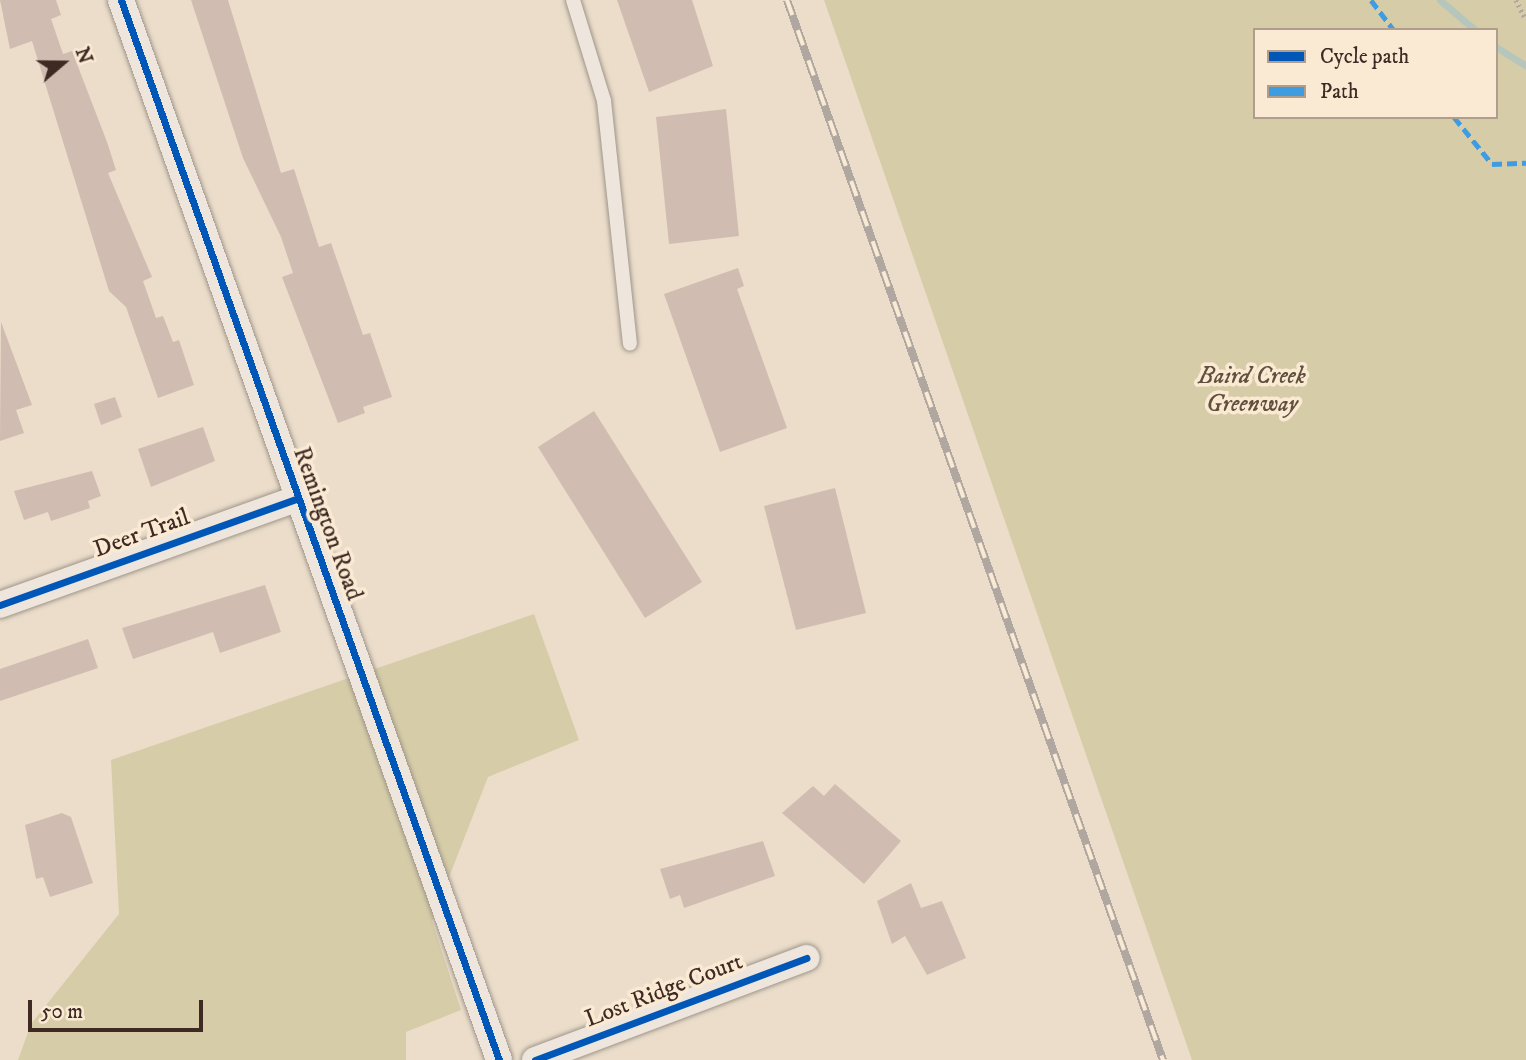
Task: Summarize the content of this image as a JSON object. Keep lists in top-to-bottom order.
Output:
{
  "streets": {
    "street": ["Remington Road", "Deer Trail", "Lost Ridge Court"]
  },
  "crossings": [
    ["Remington Road", "Deer Trail"]
  ],
  "parks": ["Baird Creek Greenway"],
  "legend": ["Cycle path", "Path"],
  "scale_bar": "50 m",
  "north": "right"
}
